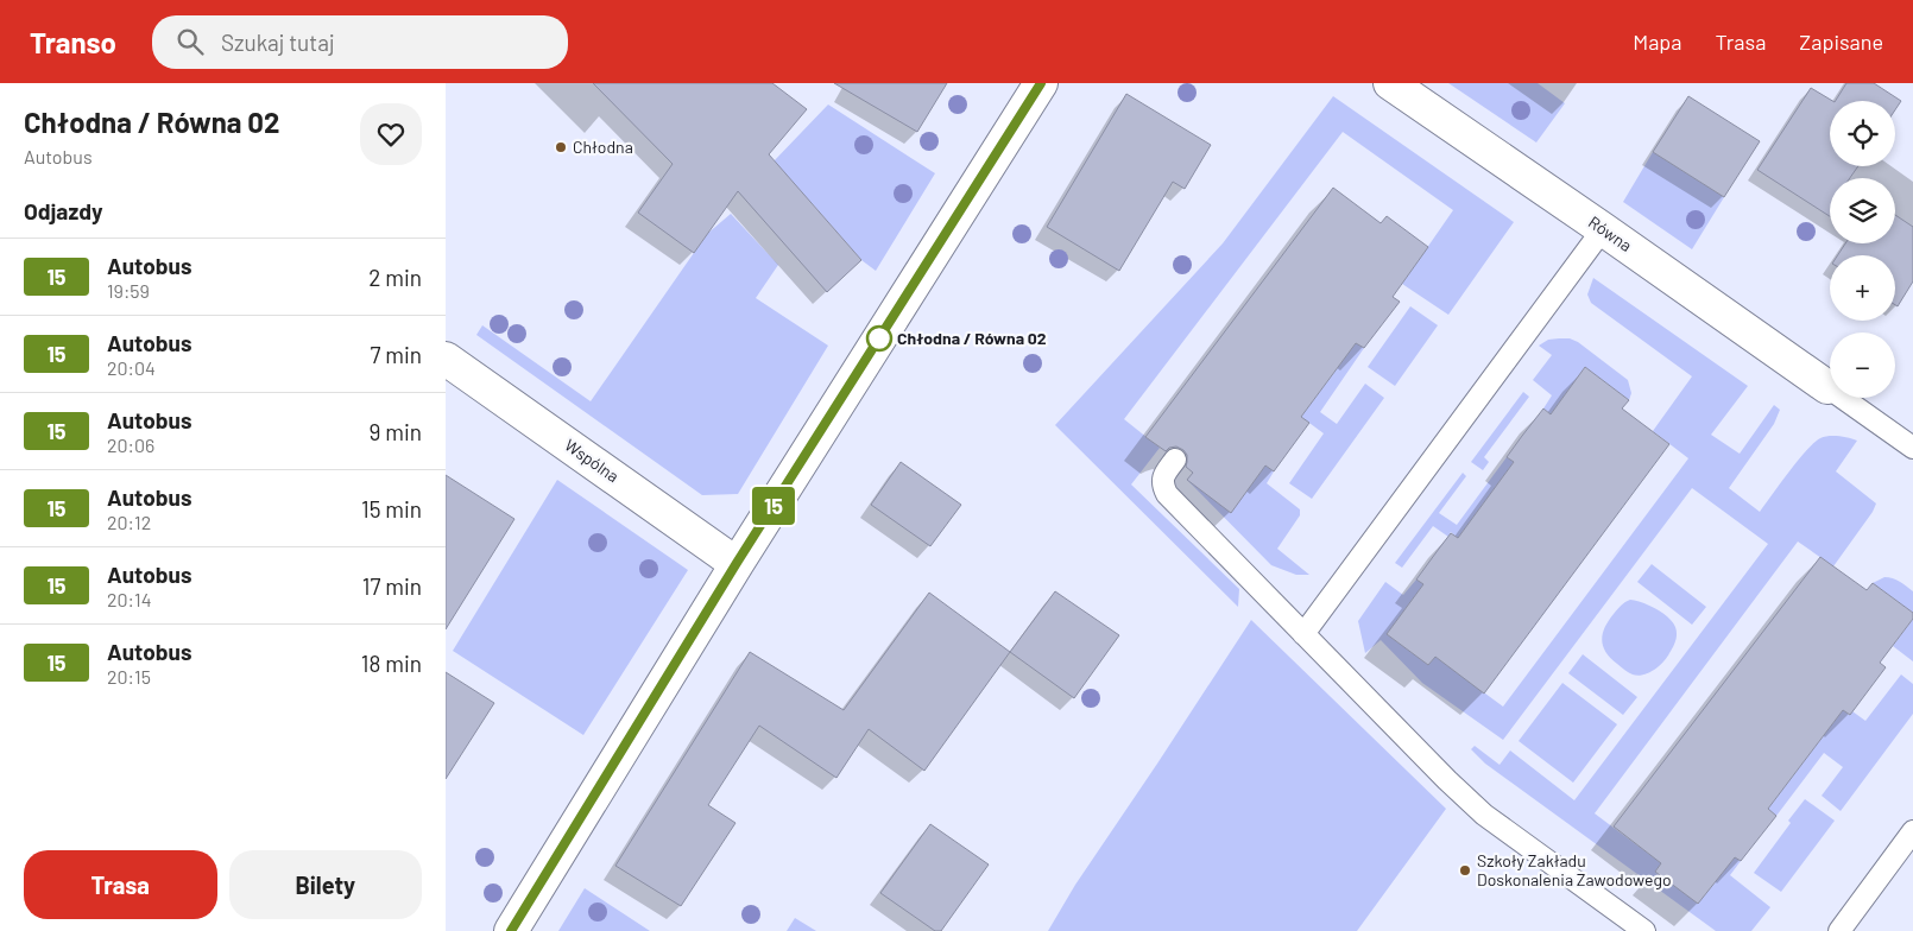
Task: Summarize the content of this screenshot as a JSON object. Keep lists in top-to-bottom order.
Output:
{
  "streets": {
    "street": ["Równa", "Wspólna"]
  },
  "places": ["Chłodna", "Chłodna / Równa 02", "Szkoły Zakładu Doskonalenia Zawodowego"],
  "lines": ["bus line 15"],
  "page": {
    "header": "Transo",
    "search": "Szukaj tutaj",
    "nav": ["Mapa", "Trasa", "Zapisane"],
    "heading": [
      ["Chłodna / Równa 02", "Autobus"],
      "Odjazdy"
    ],
    "on_map": "15",
    "map_buttons": ["+", "−"],
    "list": [
      {
        "mark": "15",
        "name": "Autobus",
        "note": "19:59",
        "value": "2 min"
      },
      {
        "mark": "15",
        "name": "Autobus",
        "note": "20:04",
        "value": "7 min"
      },
      {
        "mark": "15",
        "name": "Autobus",
        "note": "20:06",
        "value": "9 min"
      },
      {
        "mark": "15",
        "name": "Autobus",
        "note": "20:12",
        "value": "15 min"
      },
      {
        "mark": "15",
        "name": "Autobus",
        "note": "20:14",
        "value": "17 min"
      },
      {
        "mark": "15",
        "name": "Autobus",
        "note": "20:15",
        "value": "18 min"
      }
    ],
    "buttons": ["Trasa", "Bilety"]
  }
}
